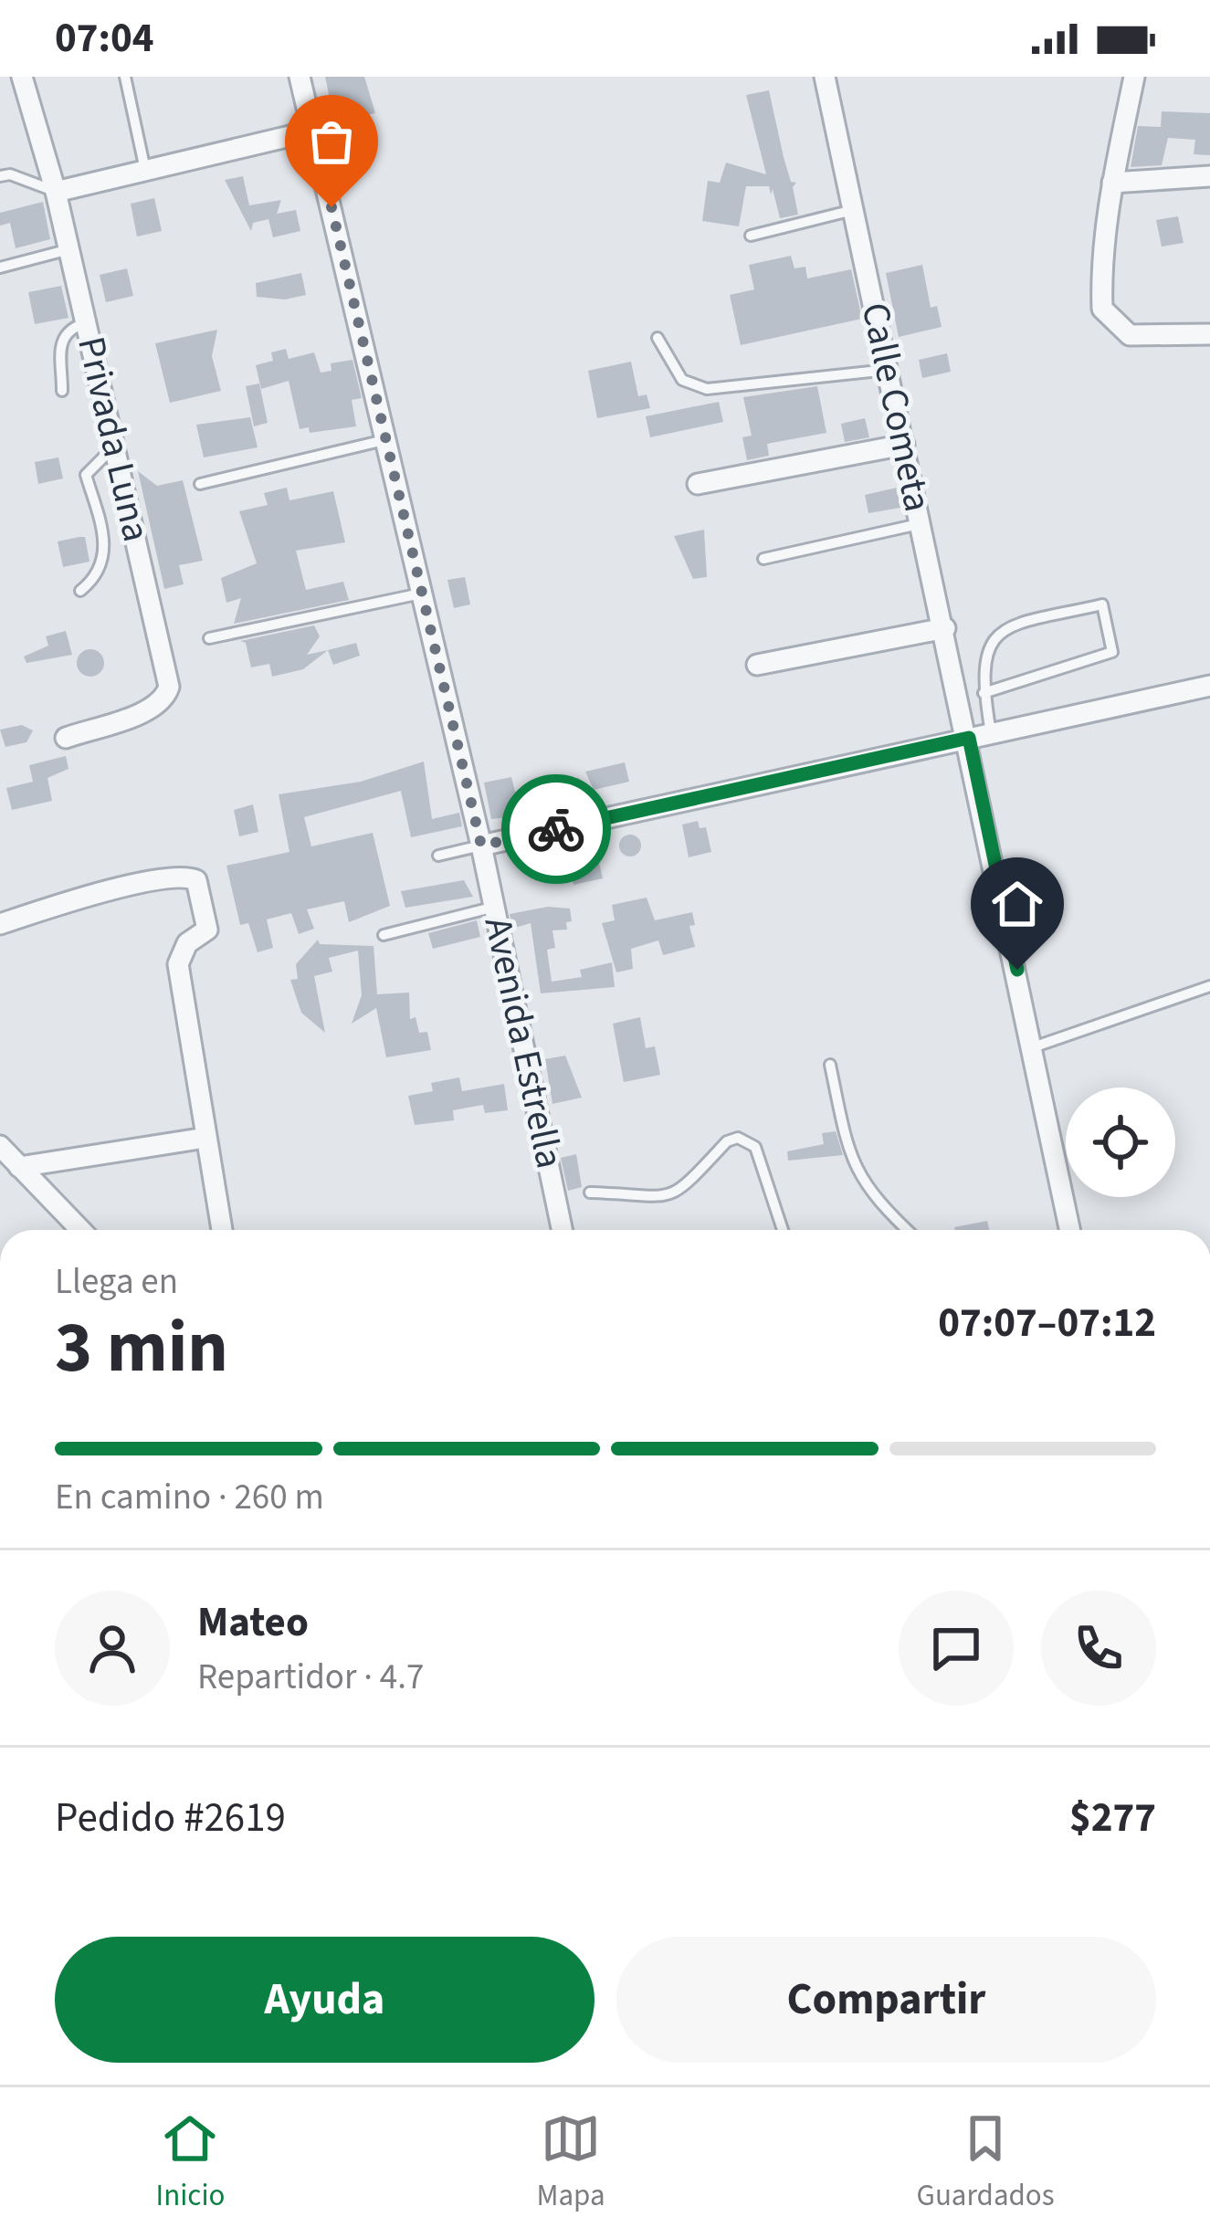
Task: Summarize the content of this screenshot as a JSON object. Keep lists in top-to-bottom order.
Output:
{
  "streets": {
    "street": ["Calle Cometa", "Privada Luna", "Avenida Estrella"]
  },
  "page": {
    "status": "07:04",
    "heading": ["3 min", "Llega en", "07:07–07:12"],
    "panel": [
      "Mateo",
      "Repartidor · 4.7",
      "Pedido #2619",
      "$277"
    ],
    "bar": "En camino · 260 m",
    "buttons": ["Ayuda", "Compartir"],
    "tabs": ["Inicio", "Mapa", "Guardados"]
  }
}
